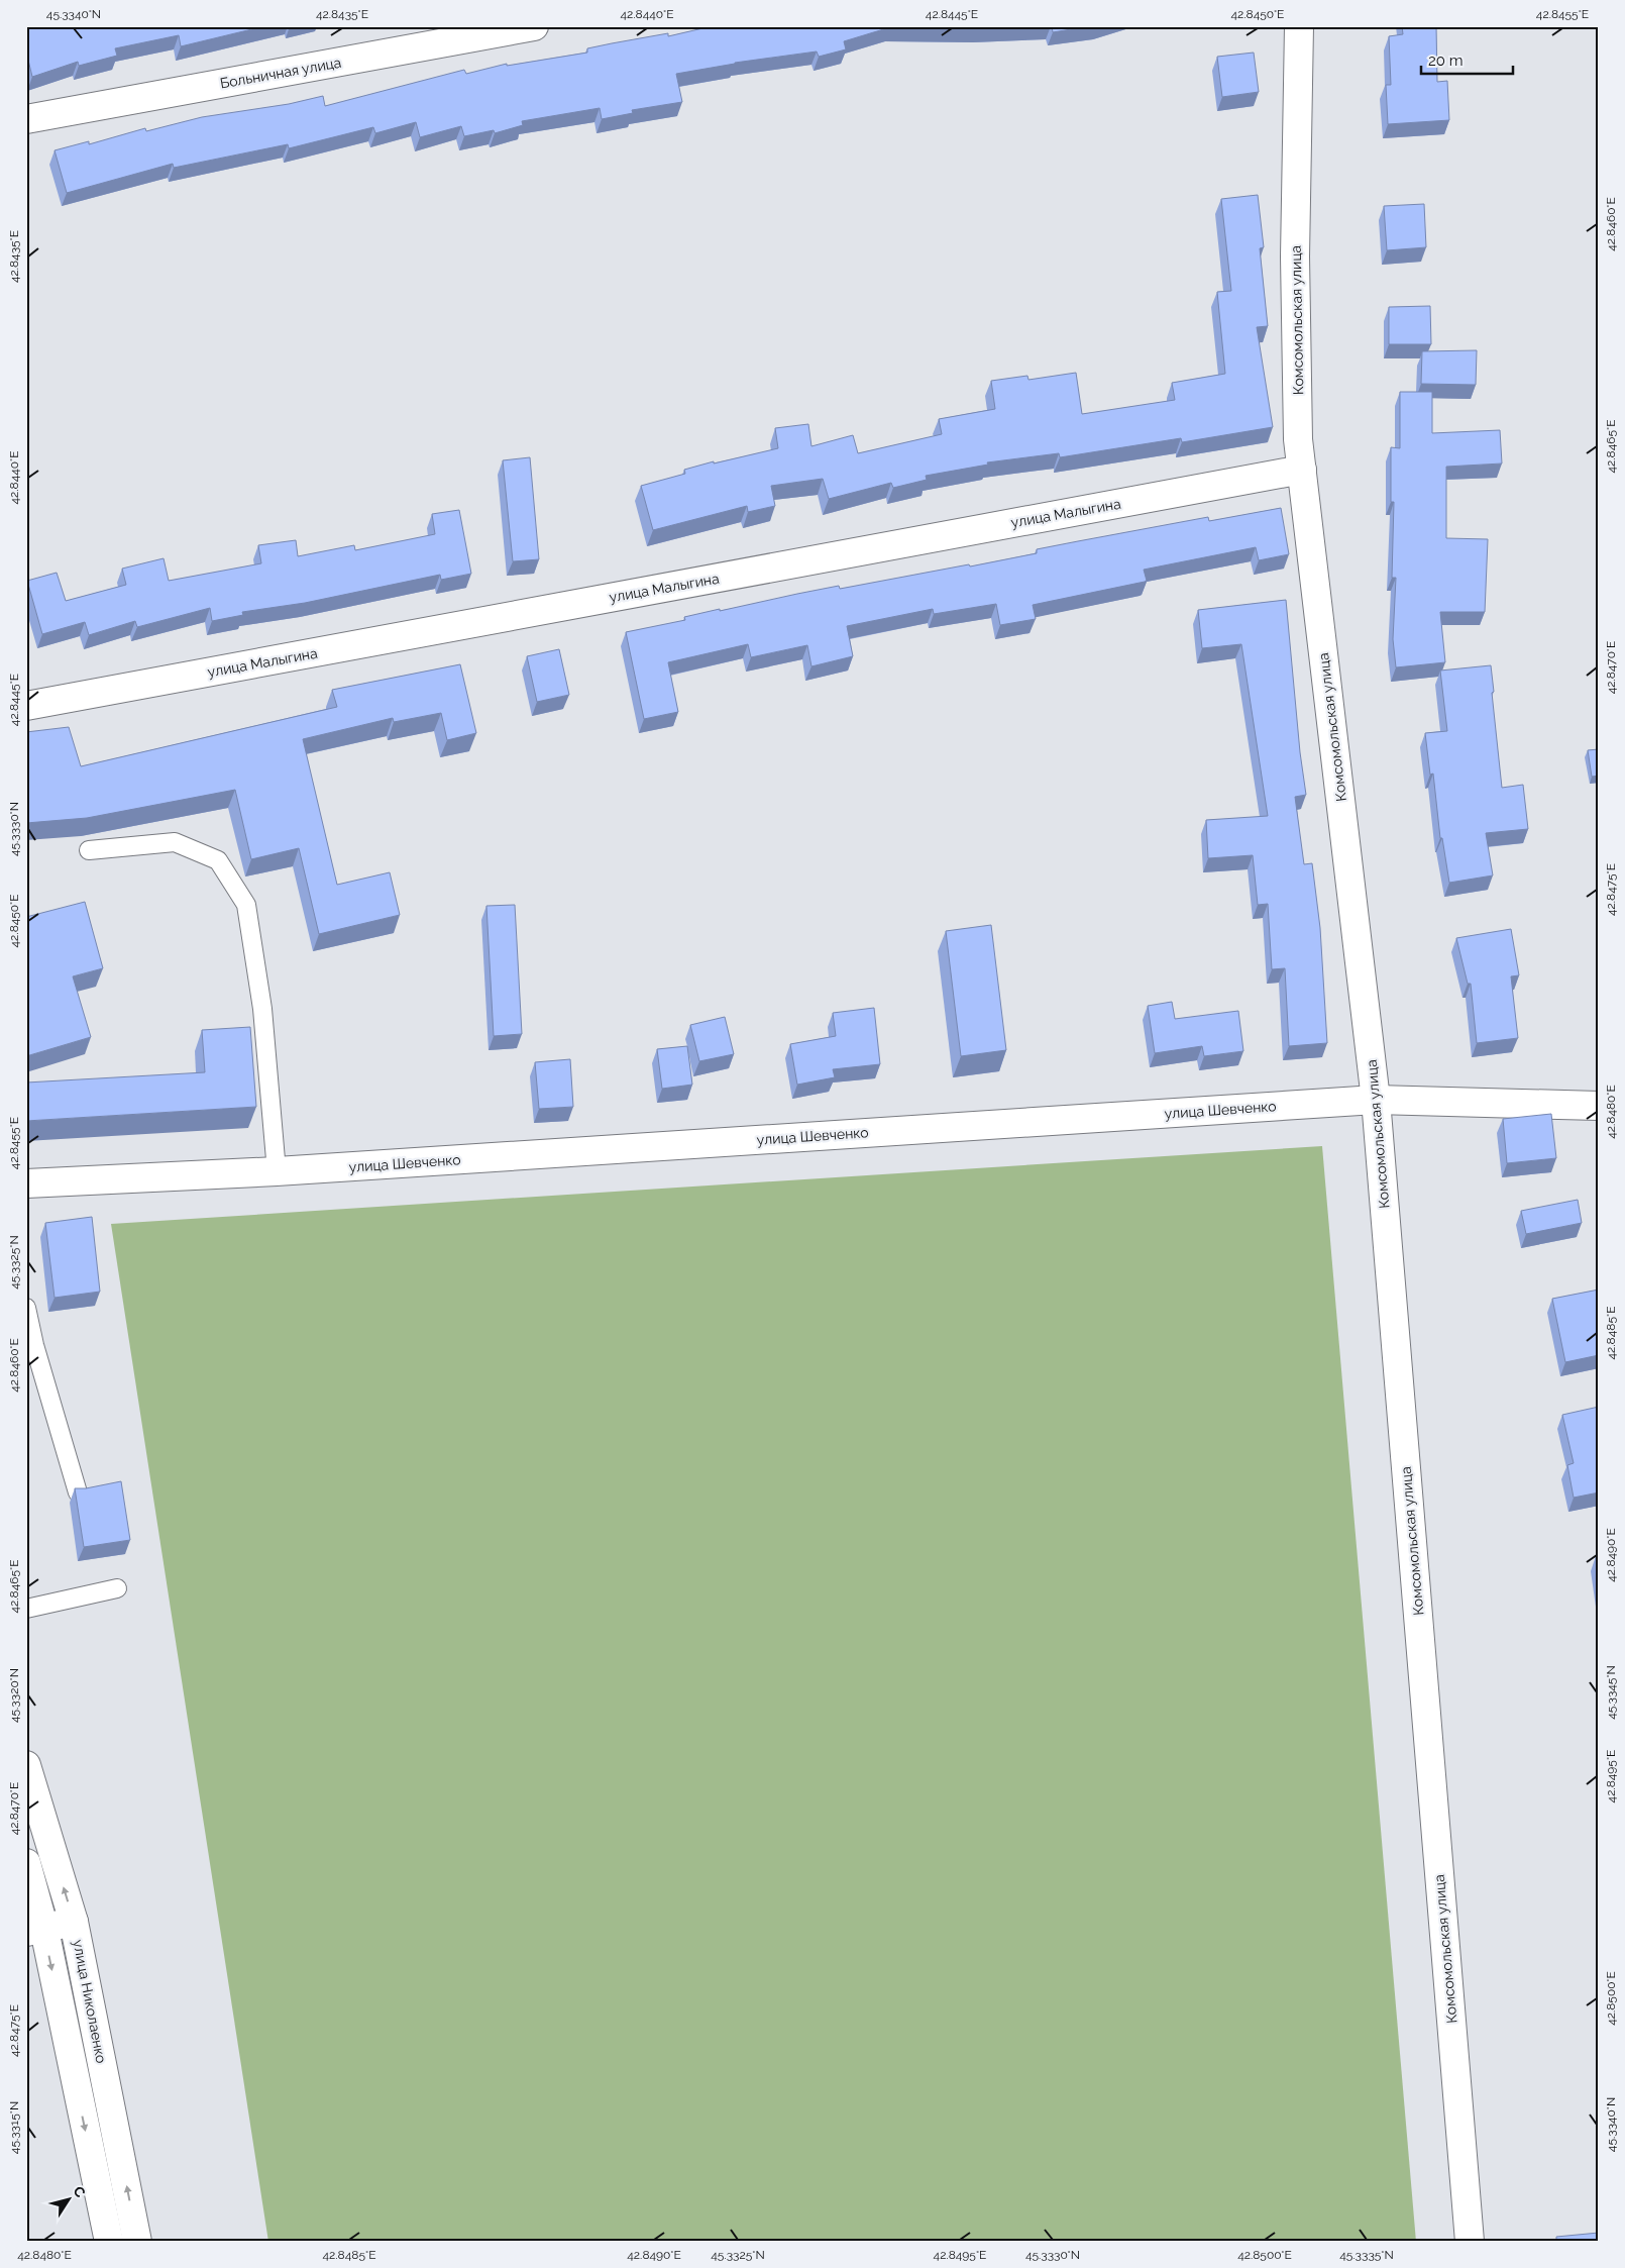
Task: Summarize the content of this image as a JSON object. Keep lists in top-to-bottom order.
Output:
{
  "streets": {
    "street": [
      "Больничная улица",
      "Комсомольская улица",
      "улица Малыгина",
      "улица Шевченко",
      "улица Николаенко"
    ]
  },
  "crossings": [
    ["Комсомольская улица", "улица Малыгина"],
    ["Комсомольская улица", "улица Шевченко"]
  ],
  "scale_bar": "20 m",
  "north": "top right",
  "coordinates": [
    "45.3340°N",
    "42.8435°E",
    "42.8440°E",
    "42.8445°E",
    "42.8450°E",
    "42.8455°E",
    "42.8460°E",
    "42.8465°E",
    "42.8470°E",
    "45.3330°N",
    "42.8475°E",
    "42.8480°E",
    "45.3325°N",
    "42.8485°E",
    "42.8490°E",
    "45.3345°N",
    "45.3320°N",
    "42.8495°E",
    "42.8500°E",
    "45.3315°N",
    "45.3335°N"
  ]
}
